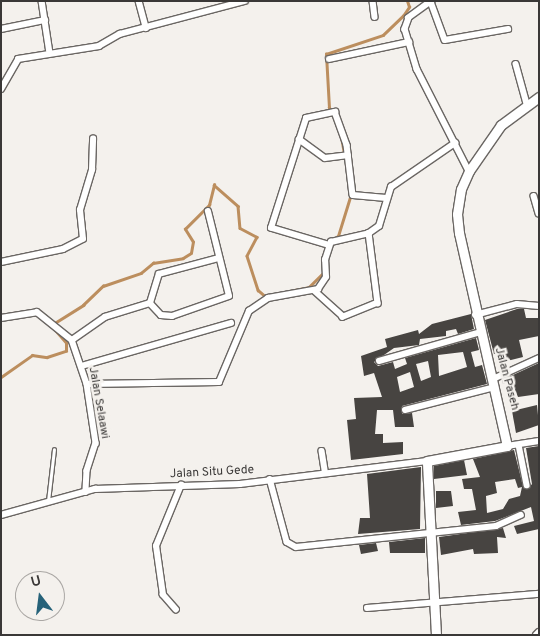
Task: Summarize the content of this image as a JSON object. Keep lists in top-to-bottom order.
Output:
{
  "streets": {
    "street": ["Jalan Paseh", "Jalan Selaawi", "Jalan Situ Gede"]
  },
  "crossings": [
    ["Jalan Selaawi", "Jalan Situ Gede"]
  ],
  "north": "top"
}
